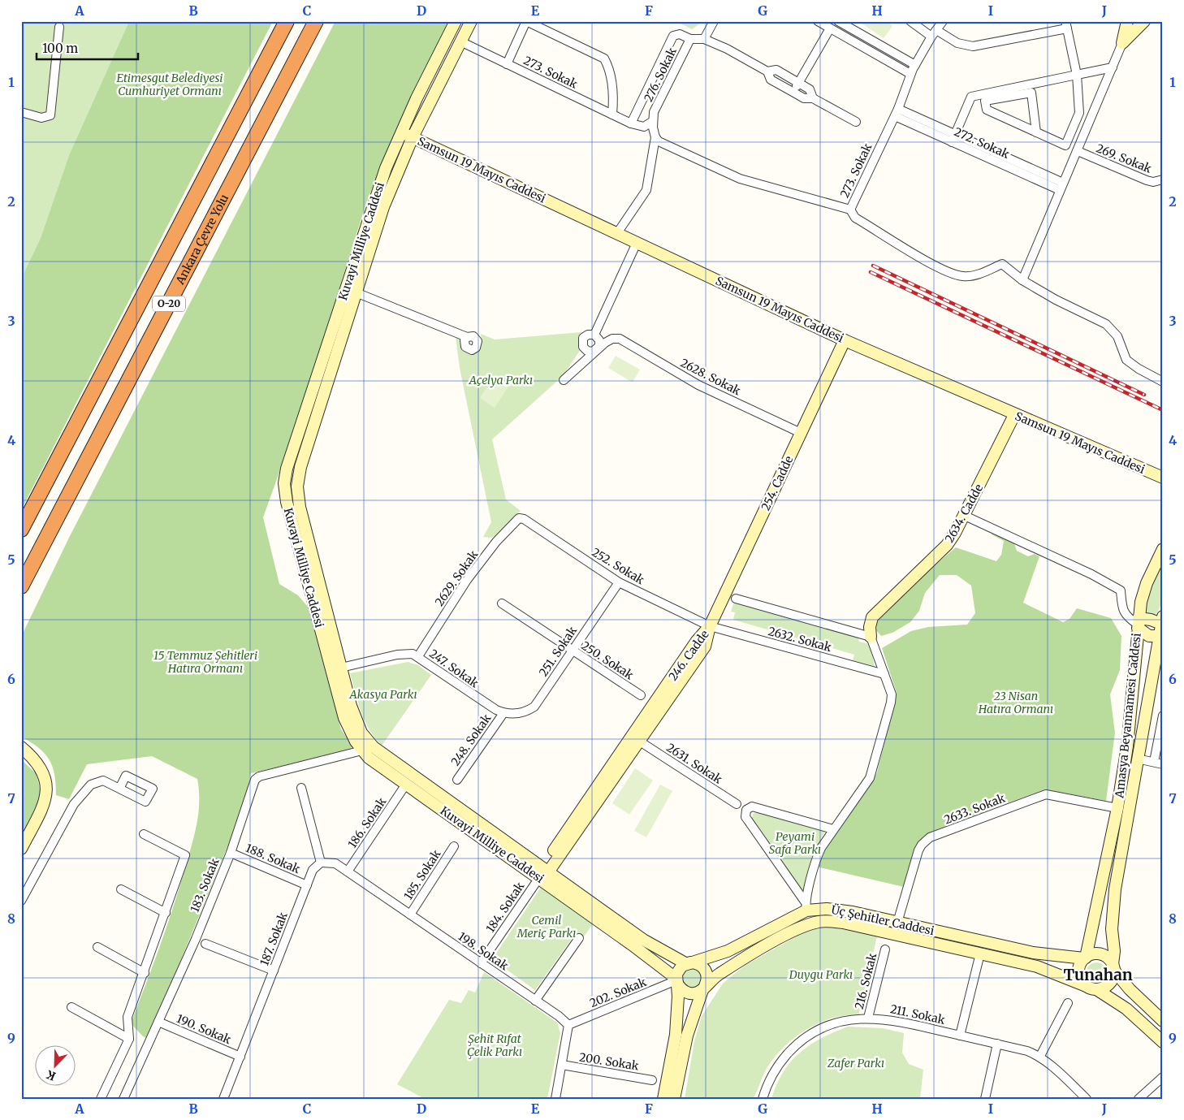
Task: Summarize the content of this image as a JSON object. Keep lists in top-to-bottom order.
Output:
{
  "streets": {
    "highway": ["Ankara Çevre Yolu", "O-20"],
    "main road": [
      "Samsun 19 Mayıs Caddesi",
      "Kuvayi Milliye Caddesi",
      "254. Cadde",
      "2634. Cadde",
      "246. Cadde",
      "Amasya Beyannamesi Caddesi",
      "Üç Şehitler Caddesi"
    ],
    "street": [
      "273. Sokak",
      "276. Sokak",
      "272. Sokak",
      "269. Sokak",
      "2628. Sokak",
      "252. Sokak",
      "2629. Sokak",
      "2632. Sokak",
      "251. Sokak",
      "250. Sokak",
      "247. Sokak",
      "248. Sokak",
      "2631. Sokak",
      "2633. Sokak",
      "186. Sokak",
      "188. Sokak",
      "185. Sokak",
      "183. Sokak",
      "184. Sokak",
      "187. Sokak",
      "198. Sokak",
      "216. Sokak",
      "202. Sokak",
      "211. Sokak",
      "190. Sokak",
      "200. Sokak"
    ]
  },
  "crossings": [
    ["273. Sokak", "276. Sokak"],
    ["273. Sokak", "272. Sokak"],
    ["273. Sokak", "Kuvayi Milliye Caddesi"],
    ["276. Sokak", "Samsun 19 Mayıs Caddesi"],
    ["Samsun 19 Mayıs Caddesi", "Kuvayi Milliye Caddesi"],
    ["Samsun 19 Mayıs Caddesi", "254. Cadde"],
    ["Samsun 19 Mayıs Caddesi", "2634. Cadde"],
    ["Kuvayi Milliye Caddesi", "246. Cadde"],
    ["Kuvayi Milliye Caddesi", "247. Sokak"],
    ["Kuvayi Milliye Caddesi", "186. Sokak"],
    ["Kuvayi Milliye Caddesi", "183. Sokak"],
    ["Kuvayi Milliye Caddesi", "184. Sokak"],
    ["Kuvayi Milliye Caddesi", "Üç Şehitler Caddesi"],
    ["Kuvayi Milliye Caddesi", "202. Sokak"],
    ["2628. Sokak", "254. Cadde"],
    ["254. Cadde", "252. Sokak"],
    ["254. Cadde", "2632. Sokak"],
    ["254. Cadde", "246. Cadde"],
    ["252. Sokak", "2629. Sokak"],
    ["252. Sokak", "2632. Sokak"],
    ["252. Sokak", "251. Sokak"],
    ["252. Sokak", "246. Cadde"],
    ["2629. Sokak", "247. Sokak"],
    ["2632. Sokak", "246. Cadde"],
    ["251. Sokak", "250. Sokak"],
    ["251. Sokak", "247. Sokak"],
    ["251. Sokak", "248. Sokak"],
    ["246. Cadde", "2631. Sokak"],
    ["246. Cadde", "184. Sokak"],
    ["247. Sokak", "248. Sokak"],
    ["Amasya Beyannamesi Caddesi", "2633. Sokak"],
    ["Amasya Beyannamesi Caddesi", "Üç Şehitler Caddesi"],
    ["2633. Sokak", "Üç Şehitler Caddesi"],
    ["186. Sokak", "198. Sokak"],
    ["188. Sokak", "183. Sokak"],
    ["188. Sokak", "187. Sokak"],
    ["185. Sokak", "198. Sokak"],
    ["183. Sokak", "190. Sokak"],
    ["184. Sokak", "198. Sokak"],
    ["Üç Şehitler Caddesi", "202. Sokak"],
    ["187. Sokak", "198. Sokak"],
    ["187. Sokak", "190. Sokak"],
    ["198. Sokak", "202. Sokak"],
    ["216. Sokak", "211. Sokak"]
  ],
  "districts": ["Tunahan"],
  "parks": [
    "Etimesgut Belediyesi Cumhuriyet Ormanı",
    "Açelya Parkı",
    "15 Temmuz Şehitleri Hatıra Ormanı",
    "Akasya Parkı",
    "23 Nisan Hatıra Ormanı",
    "Peyami Safa Parkı",
    "Cemil Meriç Parkı",
    "Duygu Parkı",
    "Şehit Rıfat Çelik Parkı",
    "Zafer Parkı"
  ],
  "scale_bar": "100 m",
  "north": "bottom left",
  "grid": {
    "columns": [
      "A",
      "B",
      "C",
      "D",
      "E",
      "F",
      "G",
      "H",
      "I",
      "J"
    ],
    "rows": [
      "1",
      "2",
      "3",
      "4",
      "5",
      "6",
      "7",
      "8",
      "9"
    ]
  }
}
